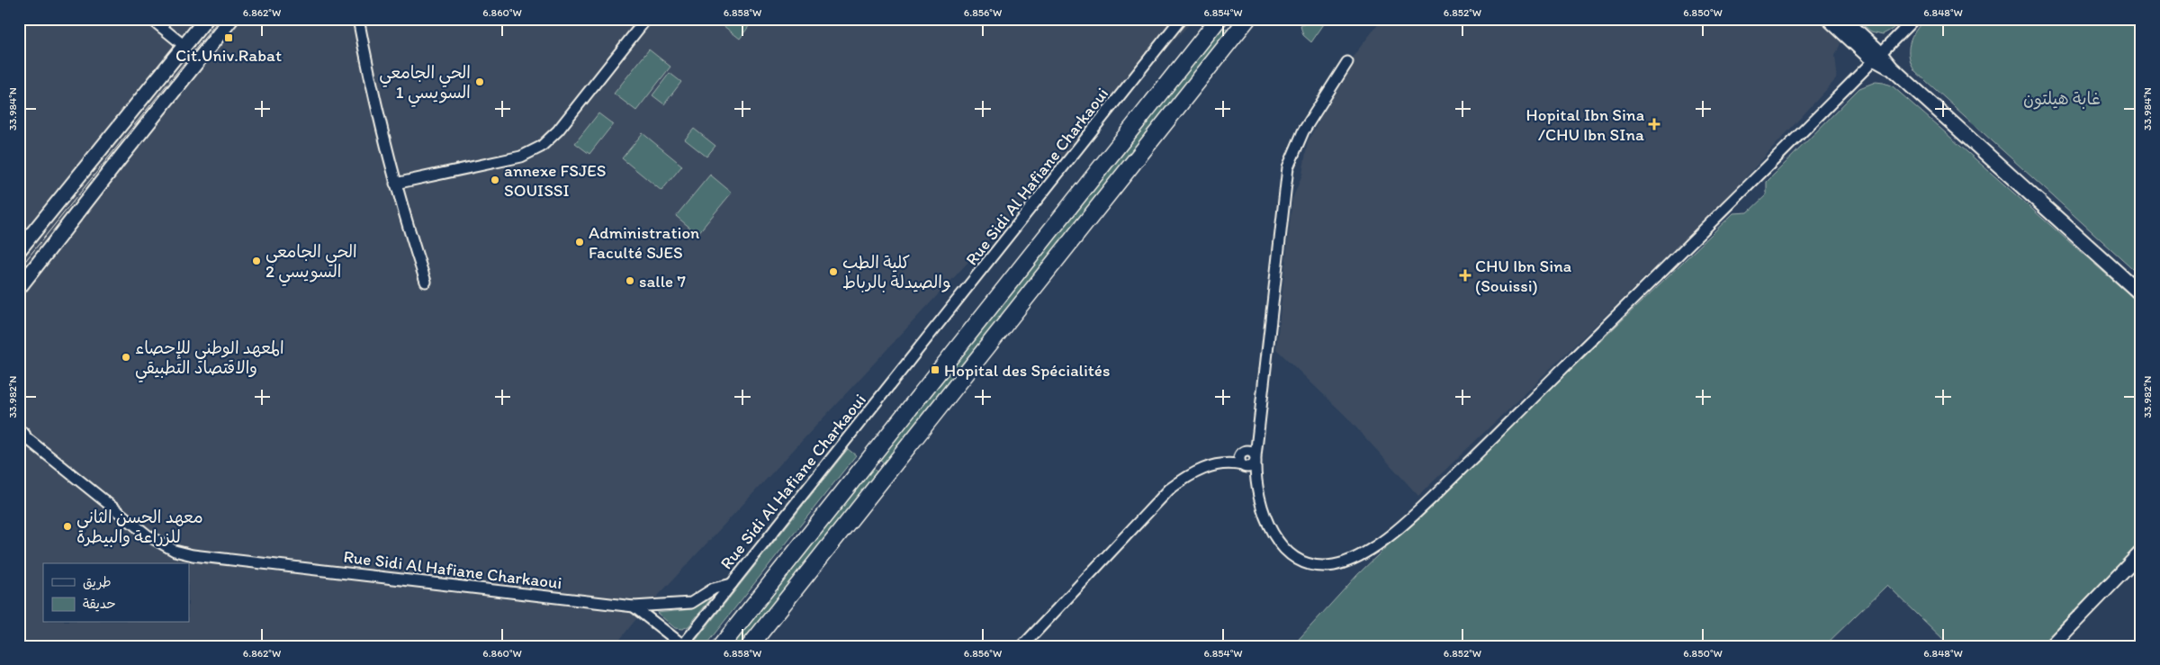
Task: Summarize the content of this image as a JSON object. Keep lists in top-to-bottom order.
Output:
{
  "streets": {
    "street": ["Rue Sidi Al Hafiane Charkaoui"]
  },
  "parks": ["غابة هيلتون"],
  "places": {
    "transit": ["Cit.Univ.Rabat", "Hopital des Spécialités"],
    "other": [
      "الحي الجامعي السويسي 1",
      "annexe FSJES SOUISSI",
      "Administration Faculté SJES",
      "الحي الجامعي السويسي 2",
      "كلية الطب والصيدلة بالرباط",
      "salle 7",
      "المعهد الوطني للإحصاء والاقتصاد التطبيقي",
      "معهد الحسن الثاني للزراعة والبيطرة"
    ],
    "health": ["Hopital Ibn Sina /CHU Ibn SIna", "CHU Ibn Sina (Souissi)"]
  },
  "legend": ["طريق", "حديقة"],
  "coordinates": [
    "6.862°W",
    "6.860°W",
    "6.858°W",
    "6.856°W",
    "6.854°W",
    "6.852°W",
    "6.850°W",
    "6.848°W",
    "33.984°N",
    "33.982°N"
  ]
}
